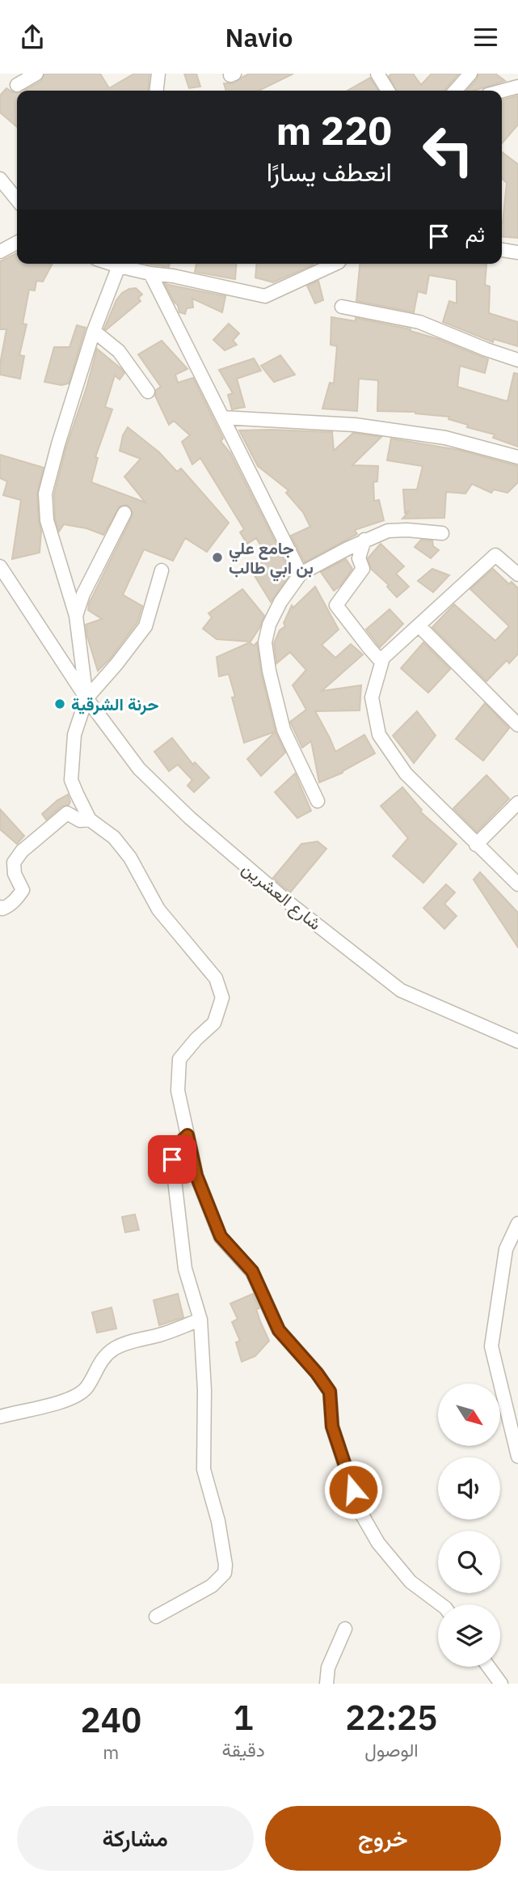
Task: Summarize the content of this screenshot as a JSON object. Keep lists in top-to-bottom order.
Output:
{
  "streets": {
    "street": ["شارع العشرين"]
  },
  "places": ["جامع علي بن ابي طالب", "حرنة الشرقية"],
  "north": "bottom right",
  "page": {
    "header": "Navio",
    "turn": ["220 m", "انعطف يسارًا"],
    "then": "ثم",
    "eta": [
      "22:25",
      "الوصول",
      "1",
      "دقيقة",
      "240",
      "m"
    ],
    "buttons": ["خروج", "مشاركة"]
  }
}
